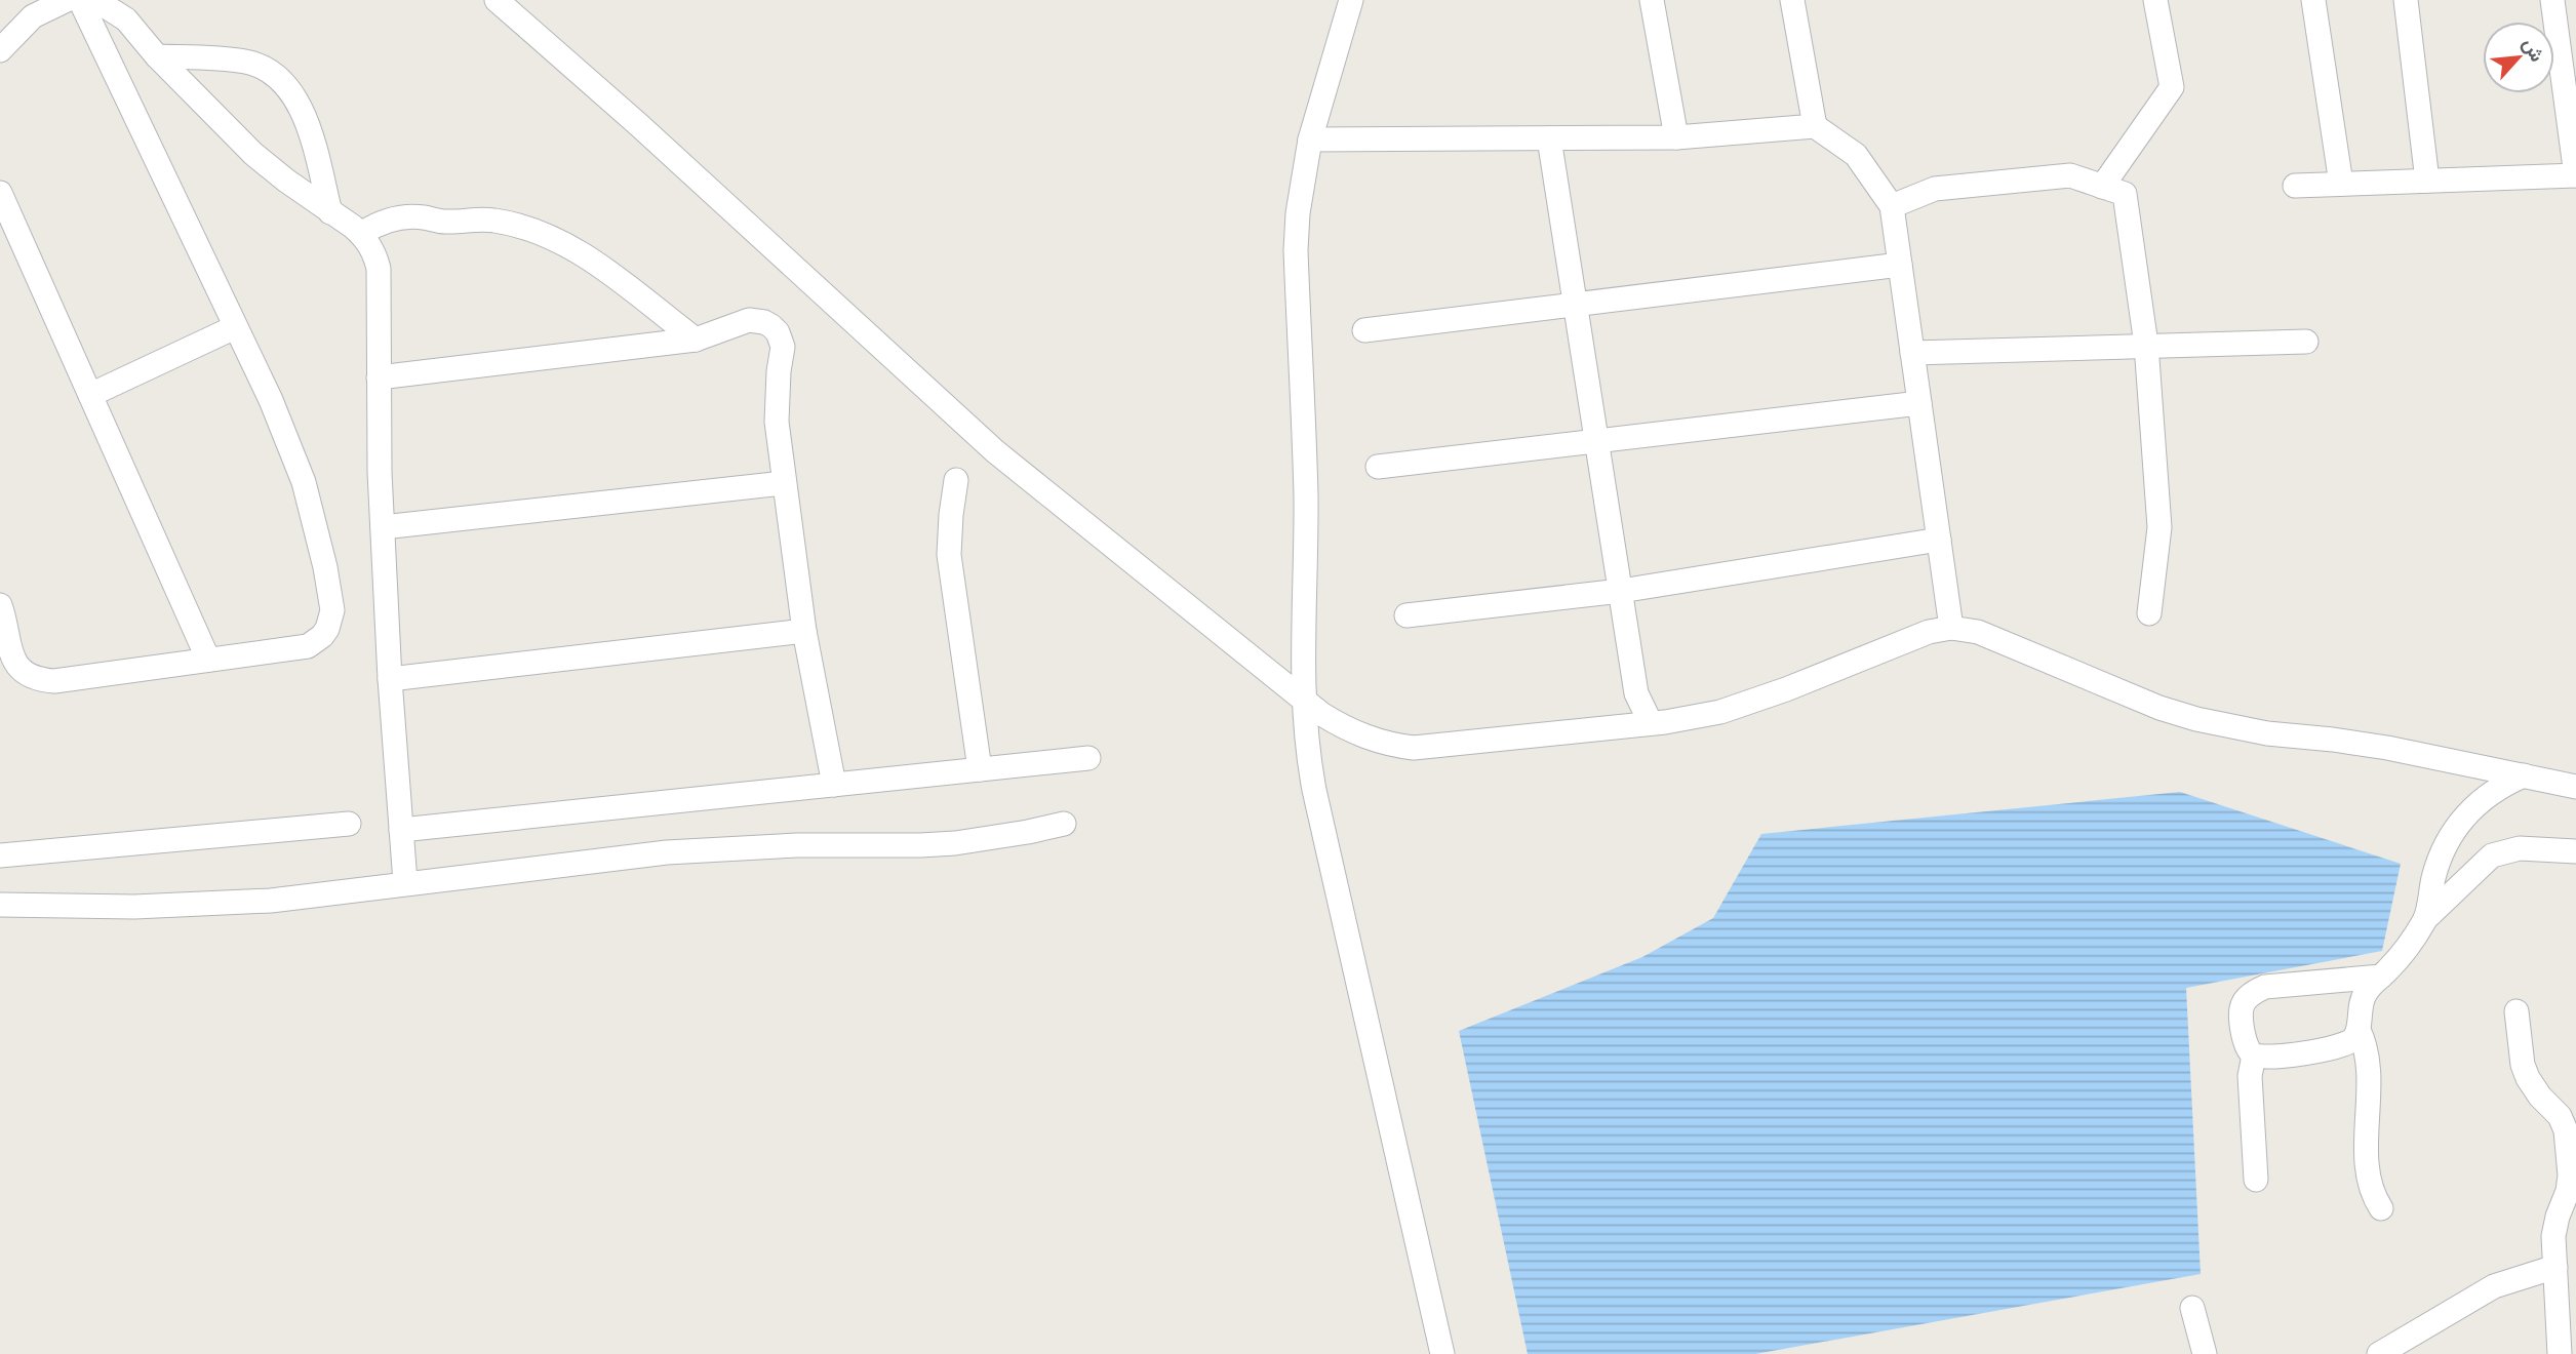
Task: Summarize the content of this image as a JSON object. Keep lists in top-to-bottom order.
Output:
{
  "north": "top right"
}
